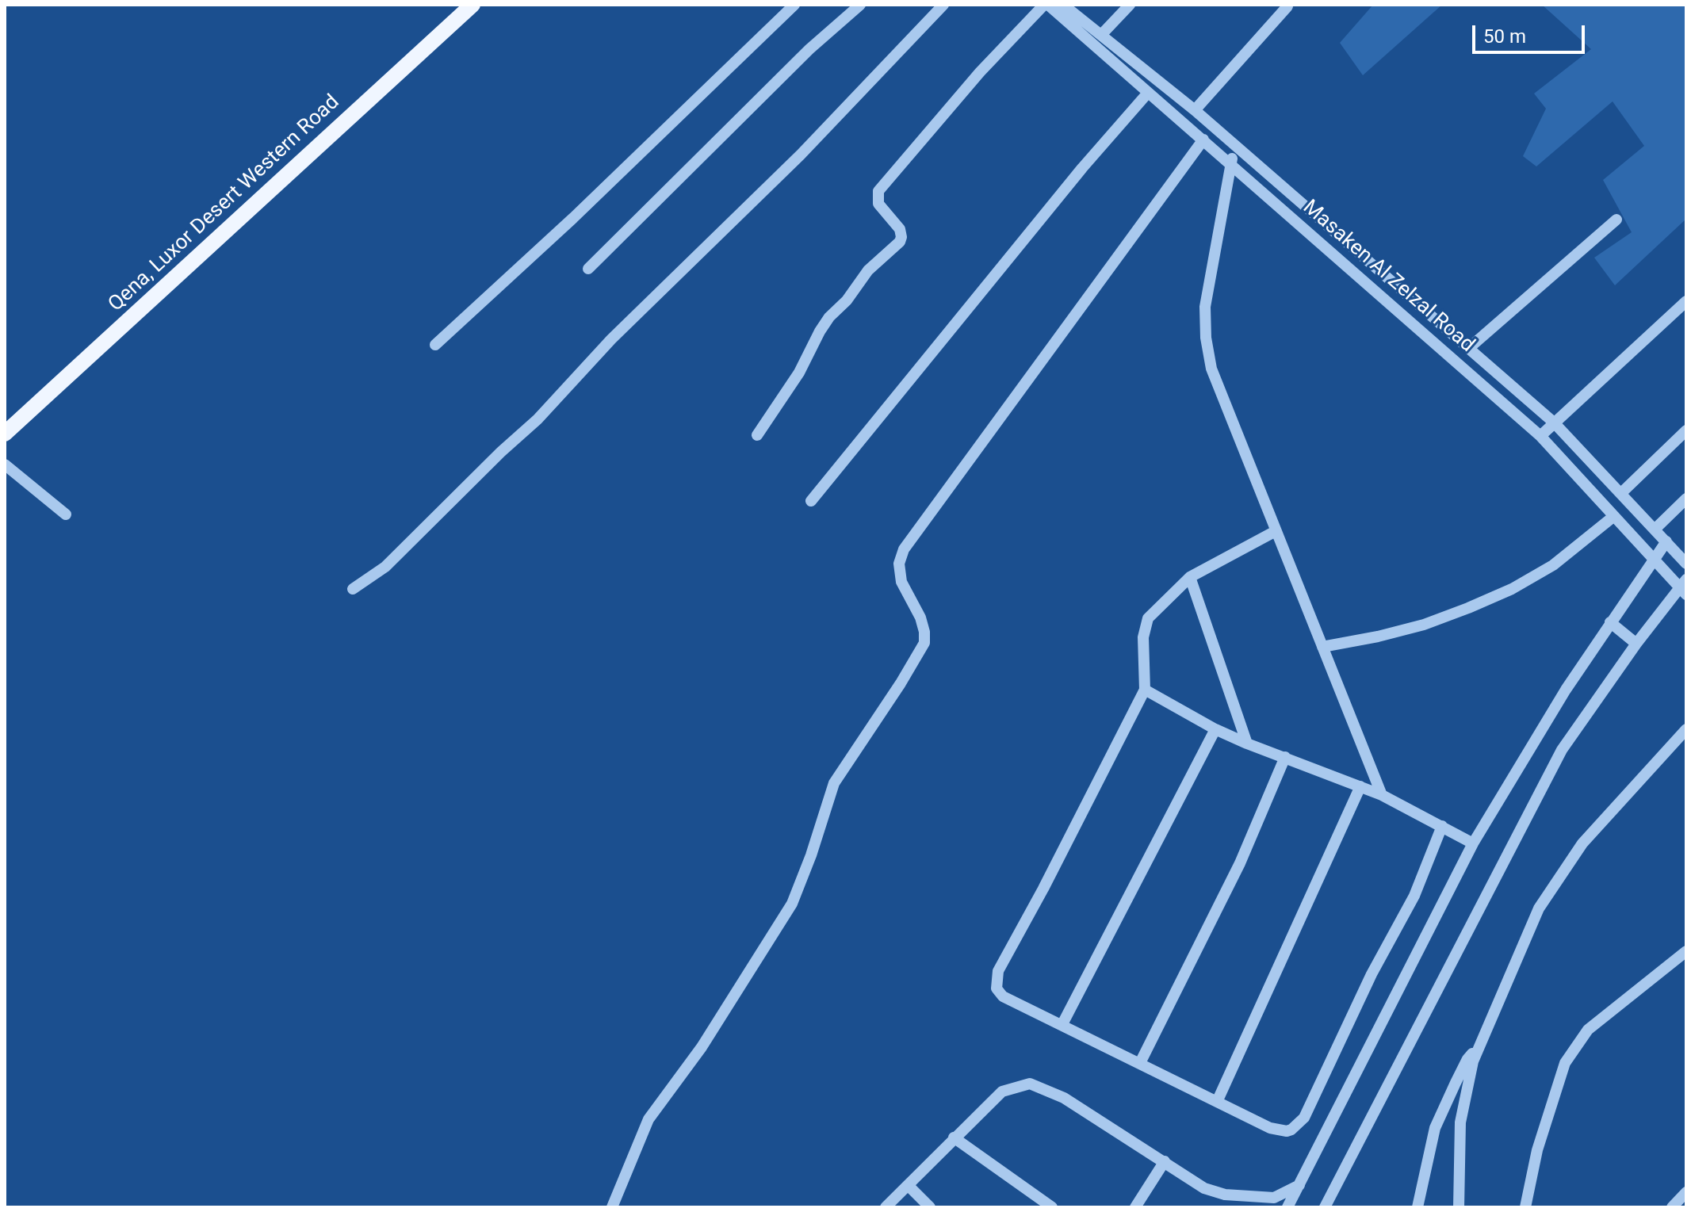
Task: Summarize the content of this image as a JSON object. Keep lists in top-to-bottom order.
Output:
{
  "streets": {
    "main road": ["Qena, Luxor Desert Western Road"],
    "street": ["Masaken Al Zelzal Road"]
  },
  "scale_bar": "50 m"
}
